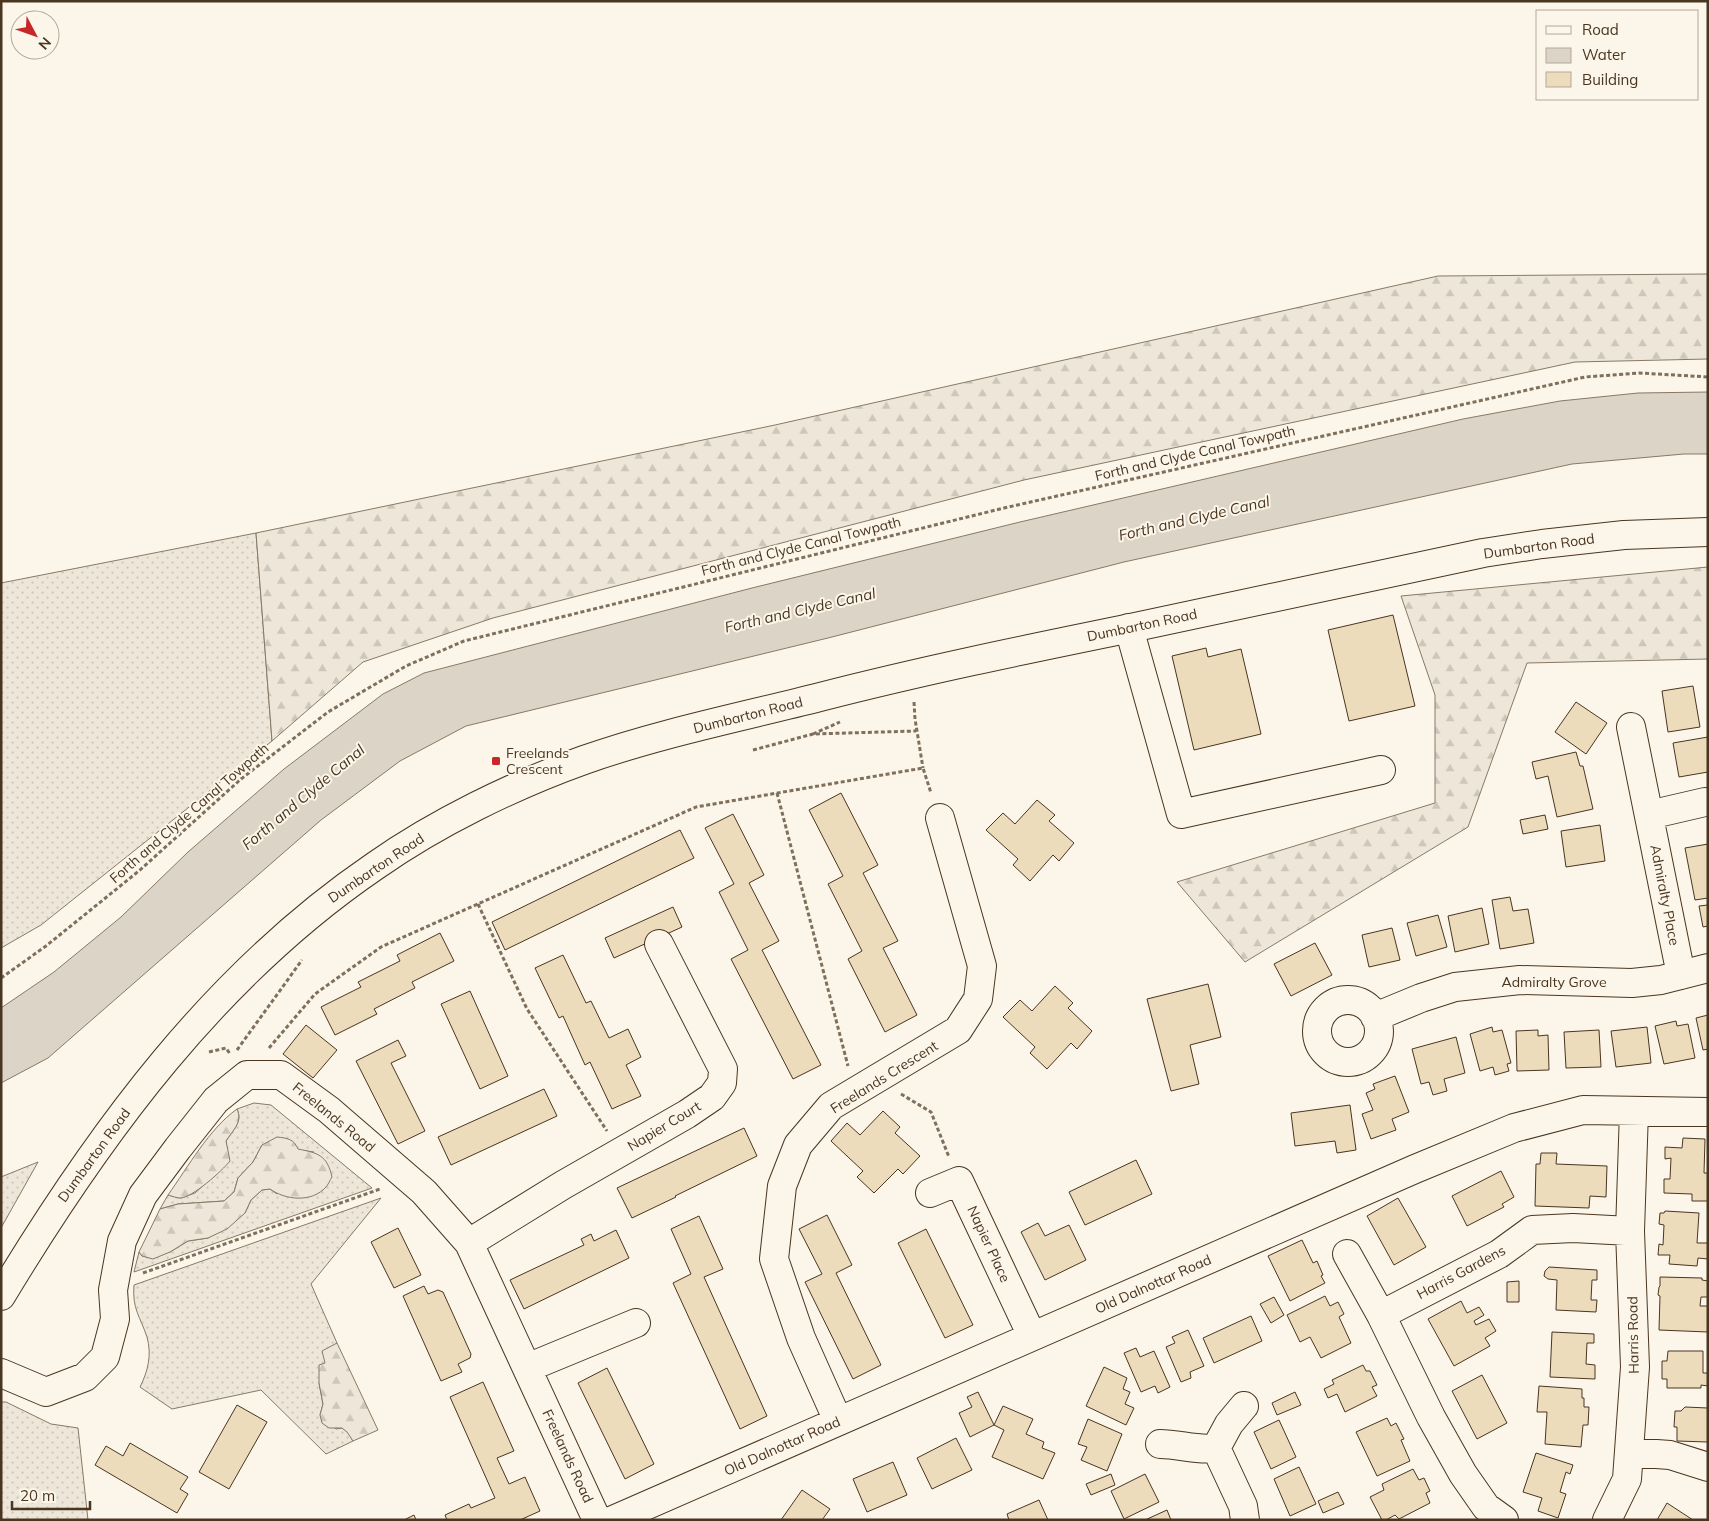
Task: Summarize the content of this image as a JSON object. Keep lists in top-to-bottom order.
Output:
{
  "streets": {
    "street": [
      "Dumbarton Road",
      "Admiralty Place",
      "Admiralty Grove",
      "Freelands Crescent",
      "Freelands Road",
      "Napier Court",
      "Napier Place",
      "Harris Gardens",
      "Old Dalnottar Road",
      "Harris Road"
    ],
    "path": ["Forth and Clyde Canal Towpath"]
  },
  "crossings": [
    ["Admiralty Place", "Admiralty Grove"],
    ["Freelands Crescent", "Old Dalnottar Road"],
    ["Freelands Road", "Napier Court"],
    ["Napier Place", "Old Dalnottar Road"],
    ["Harris Gardens", "Harris Road"],
    ["Old Dalnottar Road", "Harris Road"]
  ],
  "water": ["Forth and Clyde Canal"],
  "places": {
    "transit": ["Freelands Crescent"]
  },
  "legend": ["Road", "Water", "Building"],
  "scale_bar": "20 m",
  "north": "bottom right"
}
